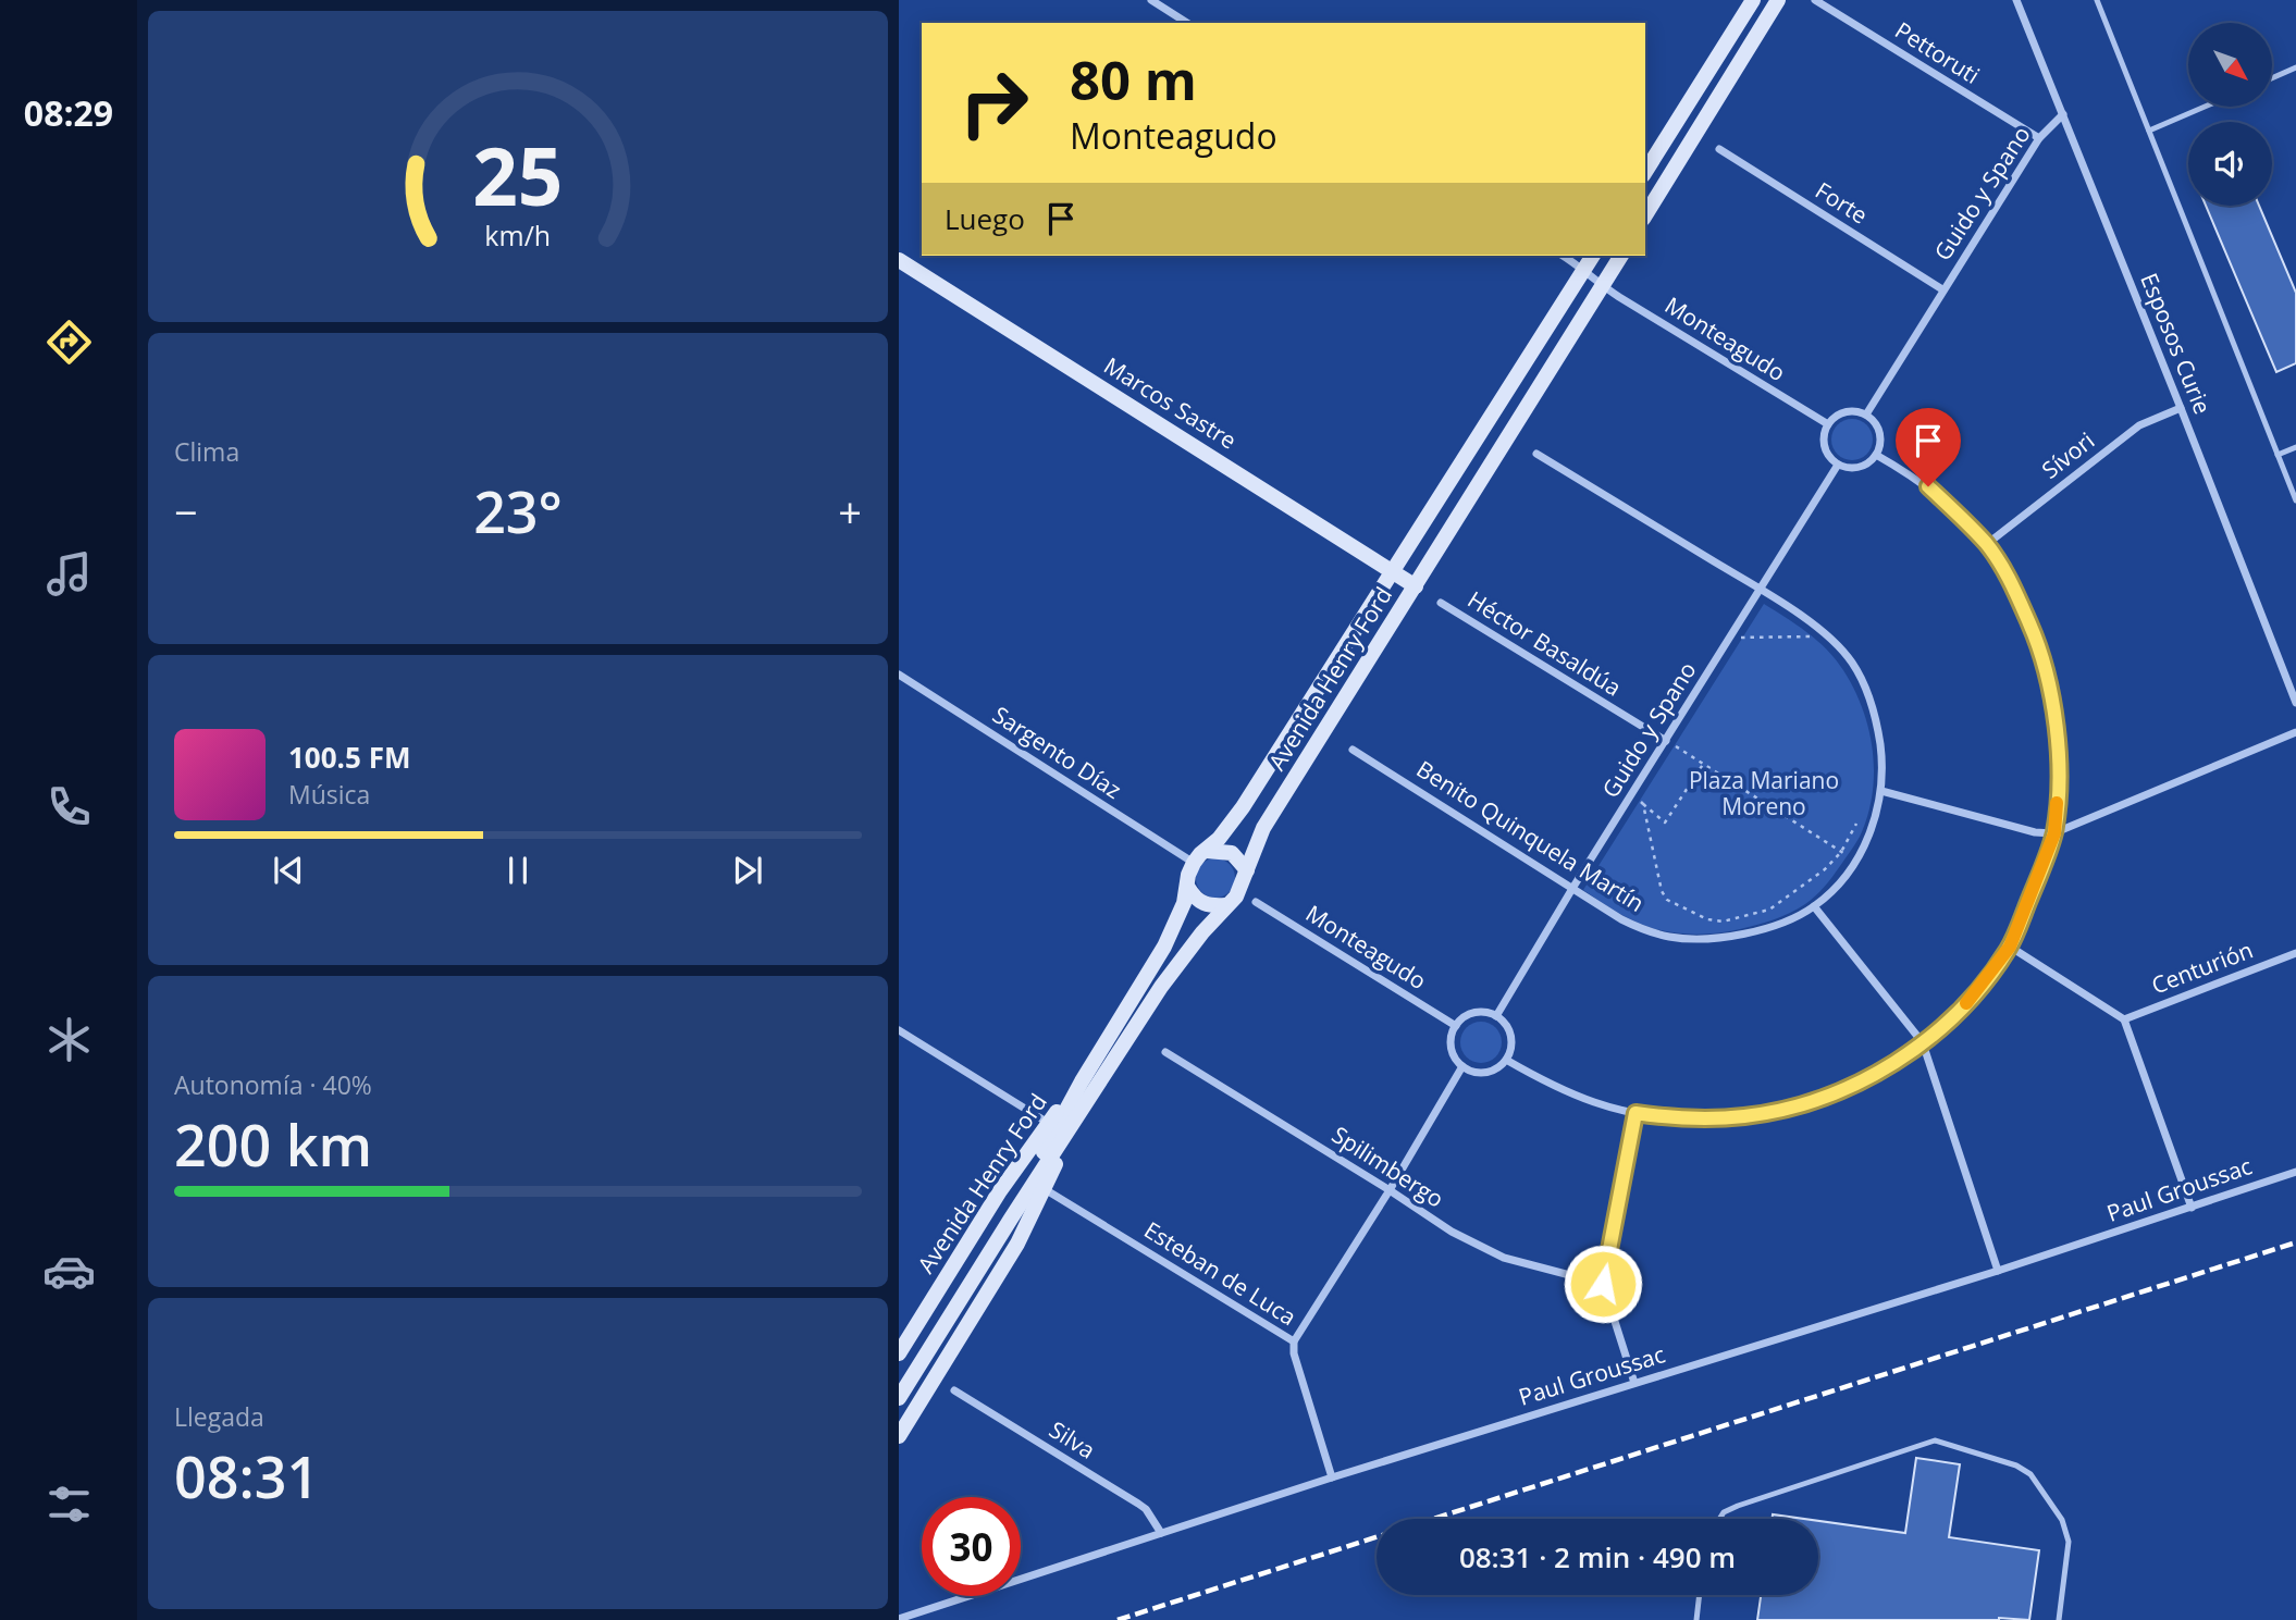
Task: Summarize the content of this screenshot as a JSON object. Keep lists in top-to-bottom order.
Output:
{
  "streets": {
    "main road": ["Marcos Sastre", "Avenida Henry Ford"],
    "street": [
      "Pettoruti",
      "Guido y Spano",
      "Forte",
      "Monteagudo",
      "Esposos Curie",
      "Sívori",
      "Héctor Basaldúa",
      "Sargento Díaz",
      "Benito Quinquela Martín",
      "Centurión",
      "Spilimbergo",
      "Paul Groussac",
      "Esteban de Luca",
      "Silva"
    ]
  },
  "crossings": [
    ["Pettoruti", "Guido y Spano"],
    ["Guido y Spano", "Forte"],
    ["Guido y Spano", "Monteagudo"],
    ["Guido y Spano", "Esposos Curie"],
    ["Guido y Spano", "Héctor Basaldúa"],
    ["Guido y Spano", "Benito Quinquela Martín"],
    ["Monteagudo", "Avenida Henry Ford"],
    ["Esposos Curie", "Sívori"],
    ["Marcos Sastre", "Avenida Henry Ford"],
    ["Avenida Henry Ford", "Sargento Díaz"],
    ["Avenida Henry Ford", "Esteban de Luca"],
    ["Paul Groussac", "Esteban de Luca"],
    ["Paul Groussac", "Silva"]
  ],
  "parks": ["Plaza Mariano Moreno"],
  "north": "bottom right",
  "page": {
    "tabs": "08:29",
    "turn": ["80 m", "Monteagudo"],
    "then": "Luego",
    "tile": [
      "Clima",
      ["Autonomía · 40%", "200 km"],
      ["Llegada", "08:31"]
    ],
    "heat": ["−", "23°", "+"],
    "song": ["100.5 FM", "Música"],
    "limit": "30",
    "trip": "08:31 · 2 min · 490 m",
    "gauge": ["25", "km/h"]
  }
}
